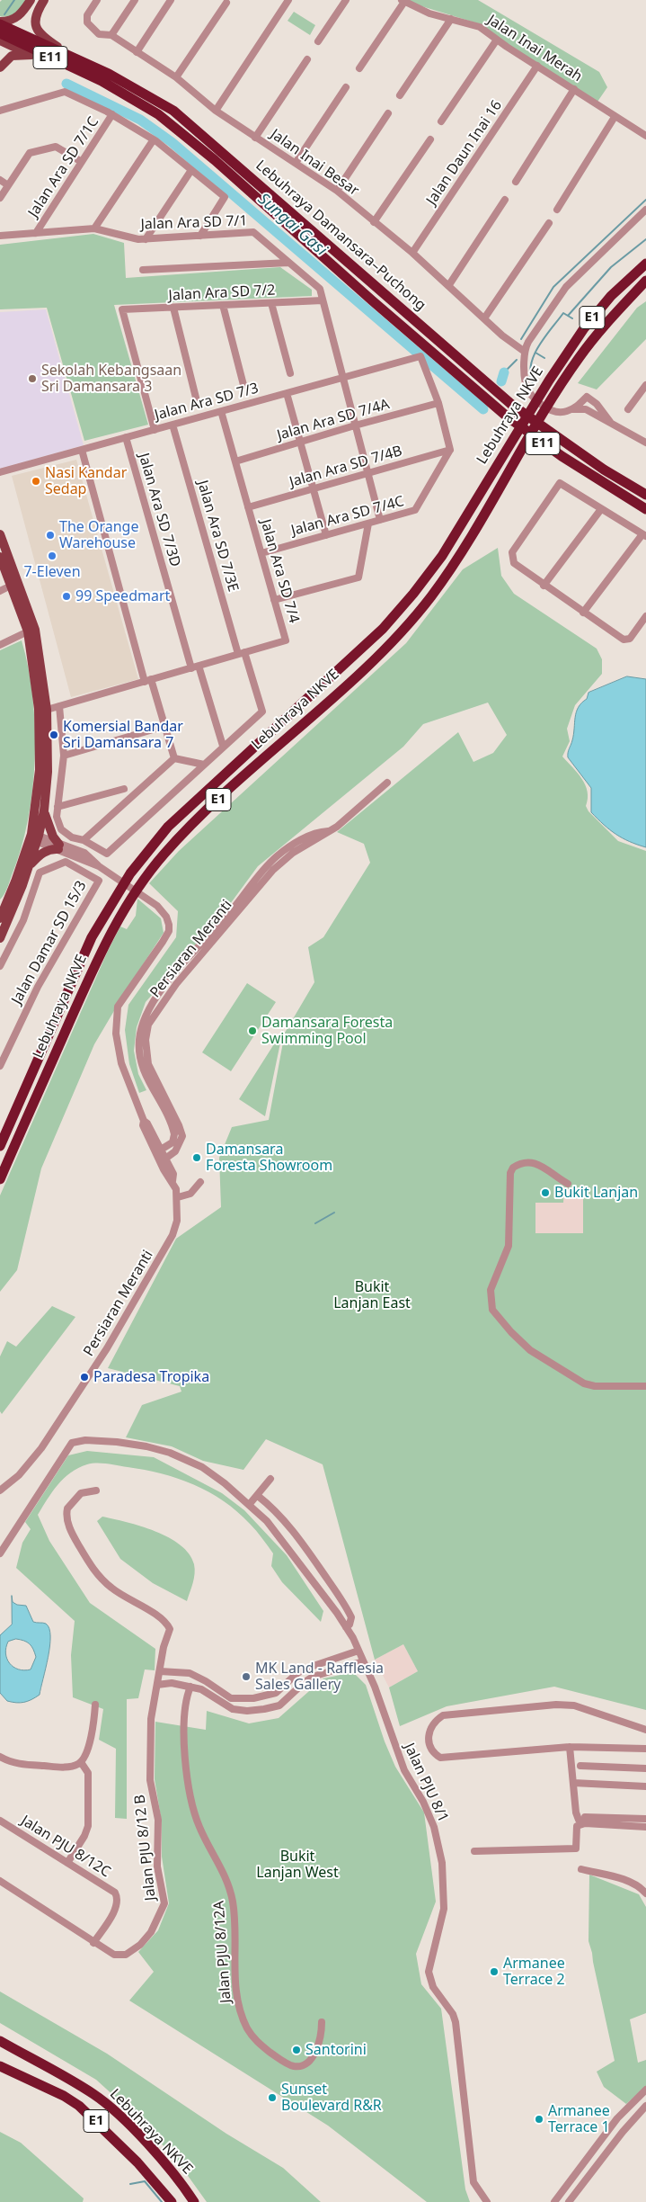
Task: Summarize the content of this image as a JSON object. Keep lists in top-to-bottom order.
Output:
{
  "streets": {
    "highway": [
      "E11",
      "Lebuhraya Damansara–Puchong",
      "E1",
      "Lebuhraya NKVE"
    ],
    "street": [
      "Jalan Inai Merah",
      "Jalan Daun Inai 16",
      "Jalan Inai Besar",
      "Jalan Ara SD 7/1C",
      "Jalan Ara SD 7/1",
      "Jalan Ara SD 7/2",
      "Jalan Ara SD 7/3",
      "Jalan Ara SD 7/4A",
      "Jalan Ara SD 7/4B",
      "Jalan Ara SD 7/3D",
      "Jalan Ara SD 7/4C",
      "Jalan Ara SD 7/3E",
      "Jalan Ara SD 7/4",
      "Jalan Damar SD 15/3",
      "Persiaran Meranti",
      "Jalan PJU 8/1",
      "Jalan PJU 8/12C",
      "Jalan PJU 8/12 B",
      "Jalan PJU 8/12A"
    ]
  },
  "crossings": [
    ["Jalan Inai Merah", "Jalan Daun Inai 16"],
    ["E11", "Lebuhraya Damansara–Puchong"],
    ["Jalan Daun Inai 16", "Jalan Inai Besar"],
    ["Jalan Ara SD 7/1C", "Jalan Ara SD 7/1"],
    ["Jalan Ara SD 7/1", "Jalan Ara SD 7/2"],
    ["Jalan Ara SD 7/1", "Jalan Ara SD 7/3"],
    ["Jalan Ara SD 7/1", "Jalan Ara SD 7/4A"],
    ["Jalan Ara SD 7/1", "Jalan Ara SD 7/4B"],
    ["Jalan Ara SD 7/1", "Jalan Ara SD 7/4C"],
    ["Jalan Ara SD 7/2", "Jalan Ara SD 7/3"],
    ["Jalan Ara SD 7/3", "Jalan Ara SD 7/4A"],
    ["Jalan Ara SD 7/3", "Jalan Ara SD 7/3D"],
    ["Jalan Ara SD 7/3", "Jalan Ara SD 7/3E"],
    ["Jalan Ara SD 7/3", "Jalan Ara SD 7/4"],
    ["Jalan Ara SD 7/4A", "Jalan Ara SD 7/4"],
    ["Jalan Ara SD 7/4B", "Jalan Ara SD 7/4C"],
    ["Jalan Ara SD 7/4B", "Jalan Ara SD 7/4"],
    ["Jalan Ara SD 7/3D", "Jalan Ara SD 7/4"],
    ["Jalan Ara SD 7/4C", "Jalan Ara SD 7/4"],
    ["Jalan Ara SD 7/3E", "Jalan Ara SD 7/4"],
    ["Jalan PJU 8/12C", "Jalan PJU 8/12 B"]
  ],
  "water": ["Sungai Gasi"],
  "parks": ["Bukit Lanjan East", "Bukit Lanjan West"],
  "places": [
    "Sekolah Kebangsaan Sri Damansara 3",
    "Nasi Kandar Sedap",
    "The Orange Warehouse",
    "7-Eleven",
    "99 Speedmart",
    "Komersial Bandar Sri Damansara 7",
    "Damansara Foresta Swimming Pool",
    "Damansara Foresta Showroom",
    "Bukit Lanjan",
    "Paradesa Tropika",
    "MK Land - Rafflesia Sales Gallery",
    "Armanee Terrace 2",
    "Santorini",
    "Sunset Boulevard R&R",
    "Armanee Terrace 1"
  ]
}
